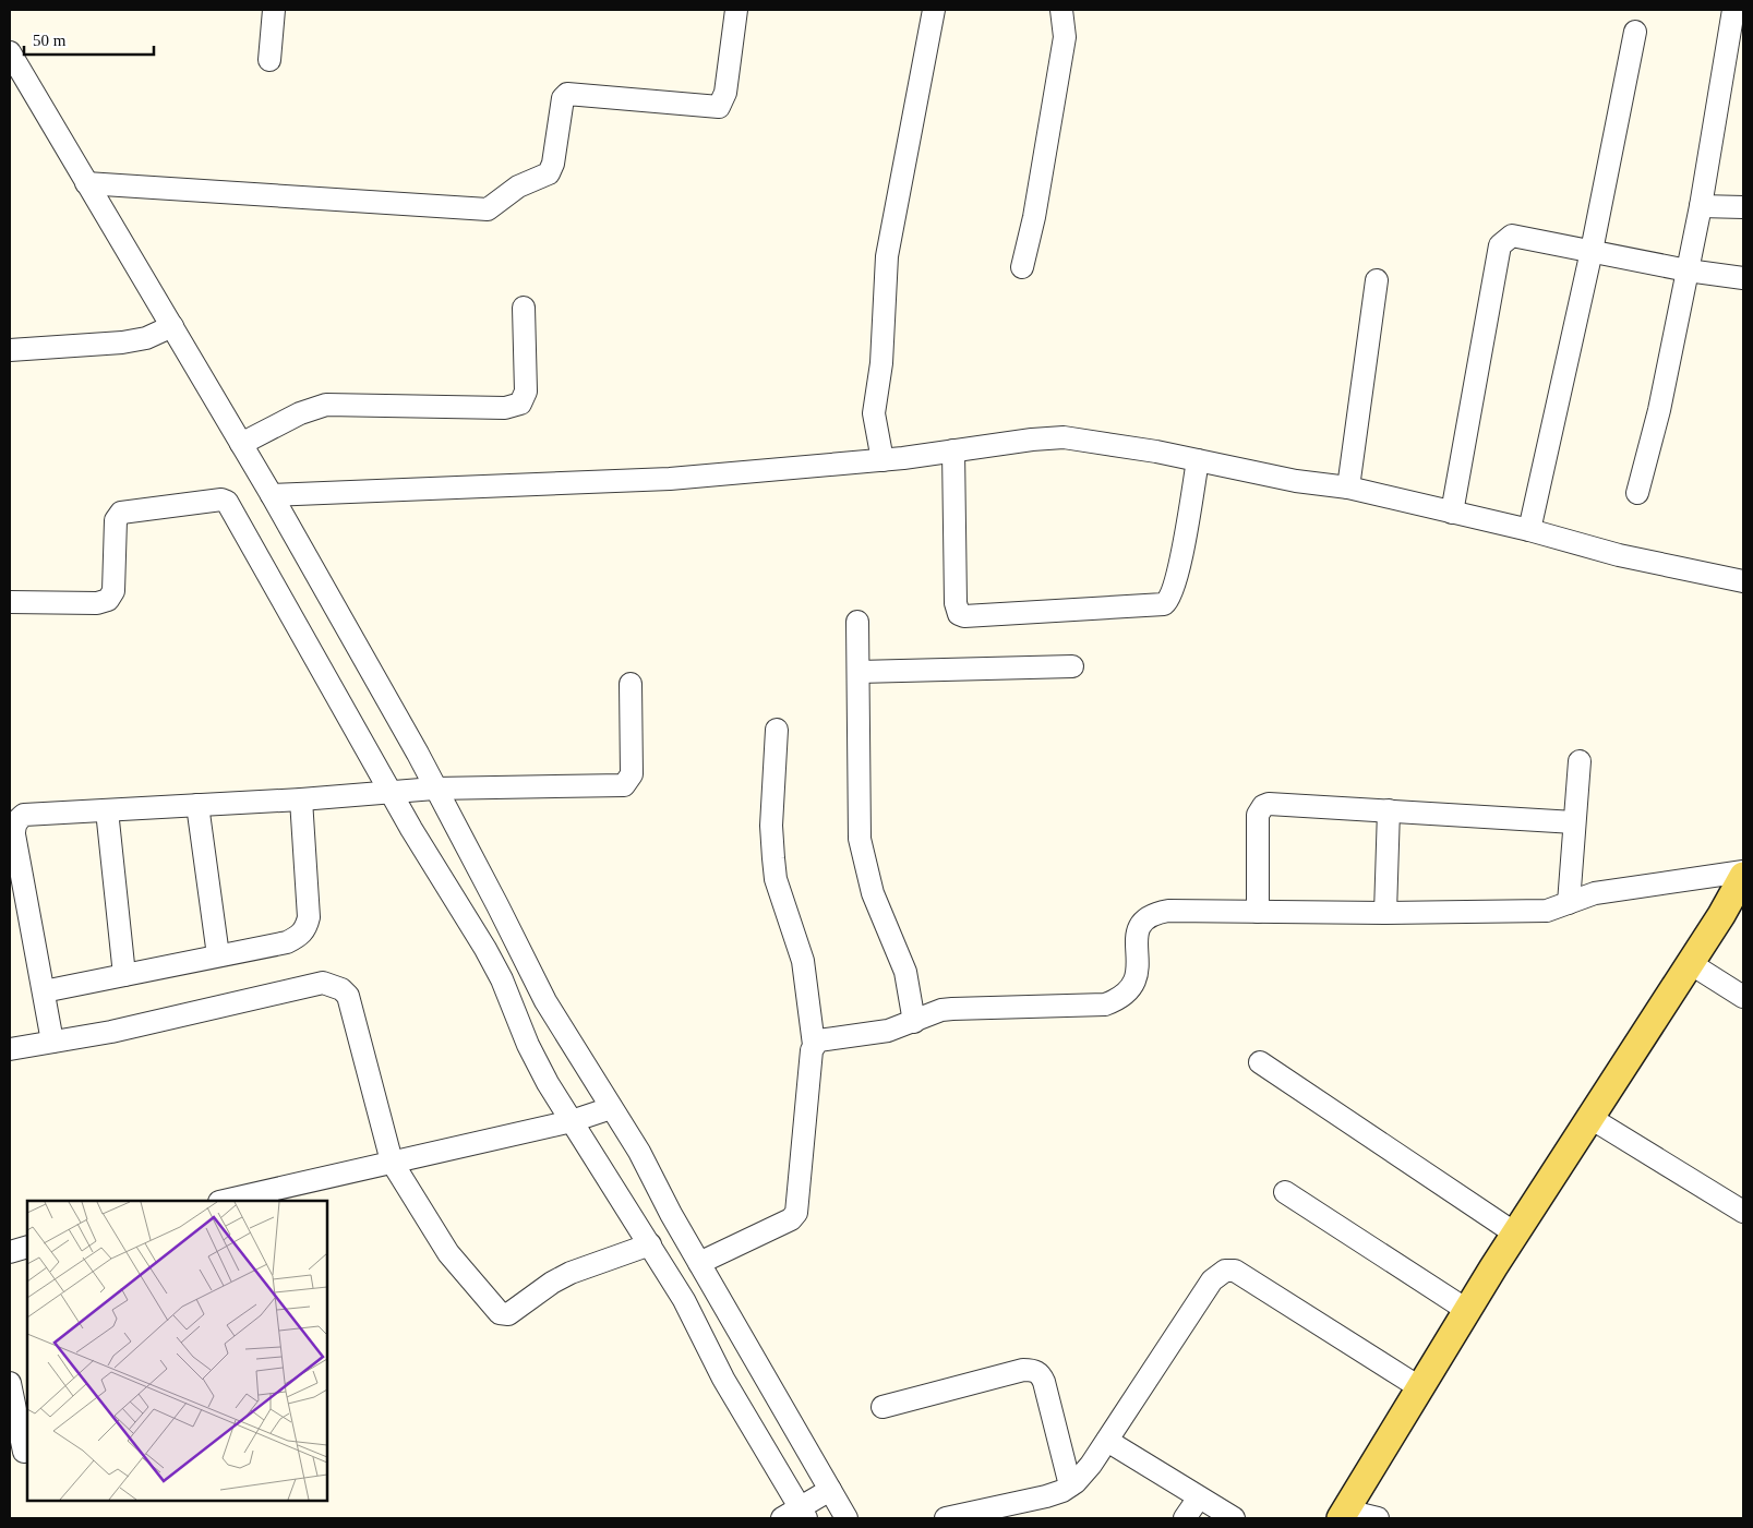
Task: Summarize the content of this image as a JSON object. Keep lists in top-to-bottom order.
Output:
{
  "scale_bar": "50 m"
}
